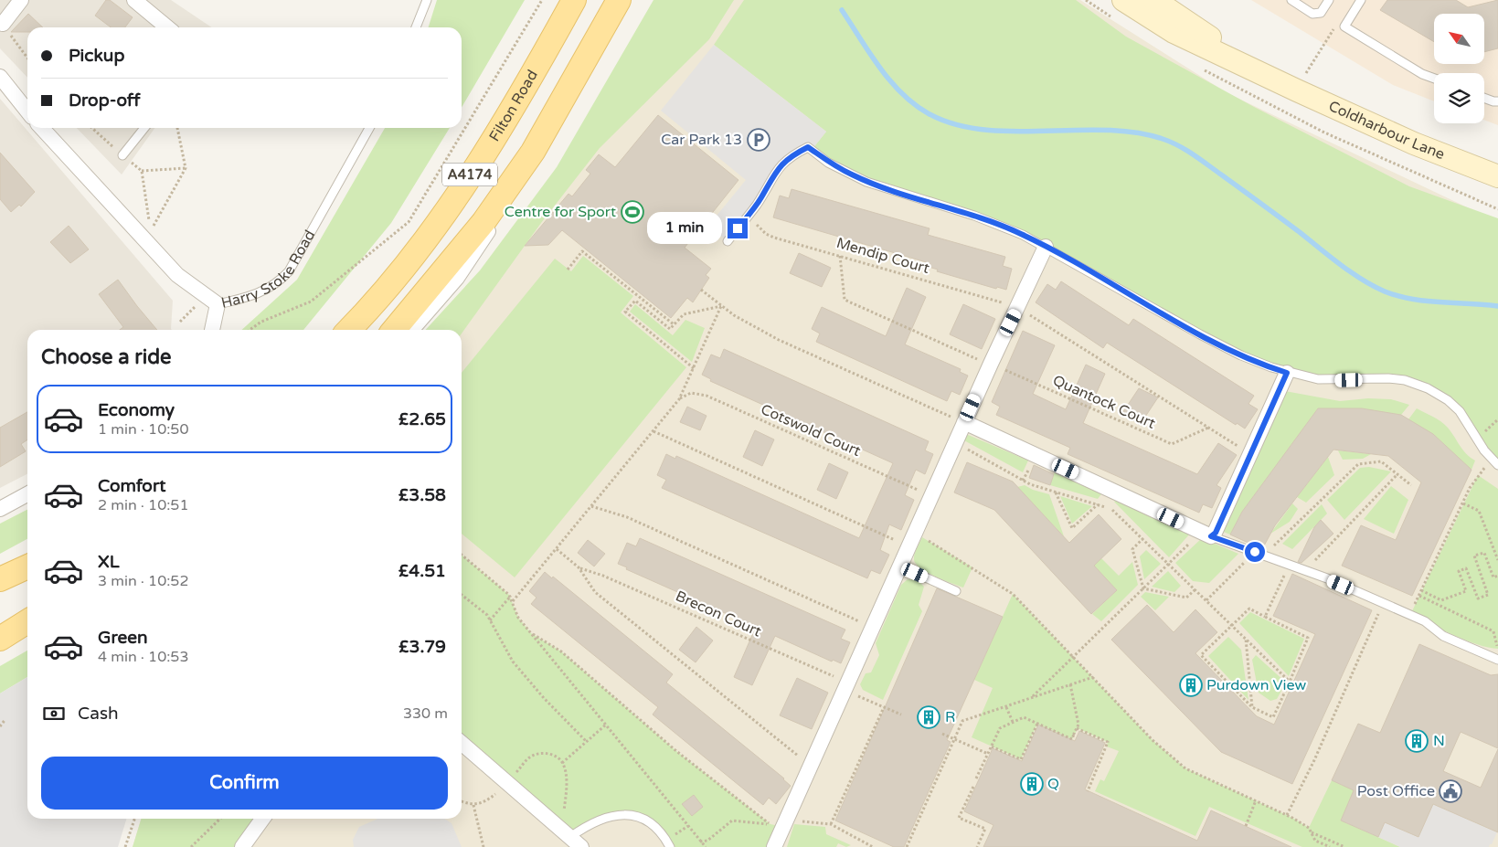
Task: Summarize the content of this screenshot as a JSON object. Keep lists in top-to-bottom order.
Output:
{
  "streets": {
    "main road": ["Filton Road", "A4174"],
    "street": ["Coldharbour Lane", "Harry Stoke Road"],
    "path": [
      "Mendip Court",
      "Quantock Court",
      "Cotswold Court",
      "Brecon Court"
    ]
  },
  "crossings": [
    ["Mendip Court", "Quantock Court"]
  ],
  "places": {
    "parking": ["Car Park 13"],
    "sports": ["Centre for Sport"],
    "building": [
      "Purdown View",
      "R",
      "N",
      "Q"
    ],
    "public building": ["Post Office"]
  },
  "north": "top left",
  "page": {
    "banner": ["Pickup", "Drop-off"],
    "bubble": "1 min",
    "heading": "Choose a ride",
    "list": [
      {
        "name": "Economy",
        "note": "1 min · 10:50",
        "value": "£2.65"
      },
      {
        "name": "Comfort",
        "note": "2 min · 10:51",
        "value": "£3.58"
      },
      {
        "name": "XL",
        "note": "3 min · 10:52",
        "value": "£4.51"
      },
      {
        "name": "Green",
        "note": "4 min · 10:53",
        "value": "£3.79"
      }
    ],
    "pay": ["Cash", "330 m"],
    "buttons": "Confirm"
  }
}
